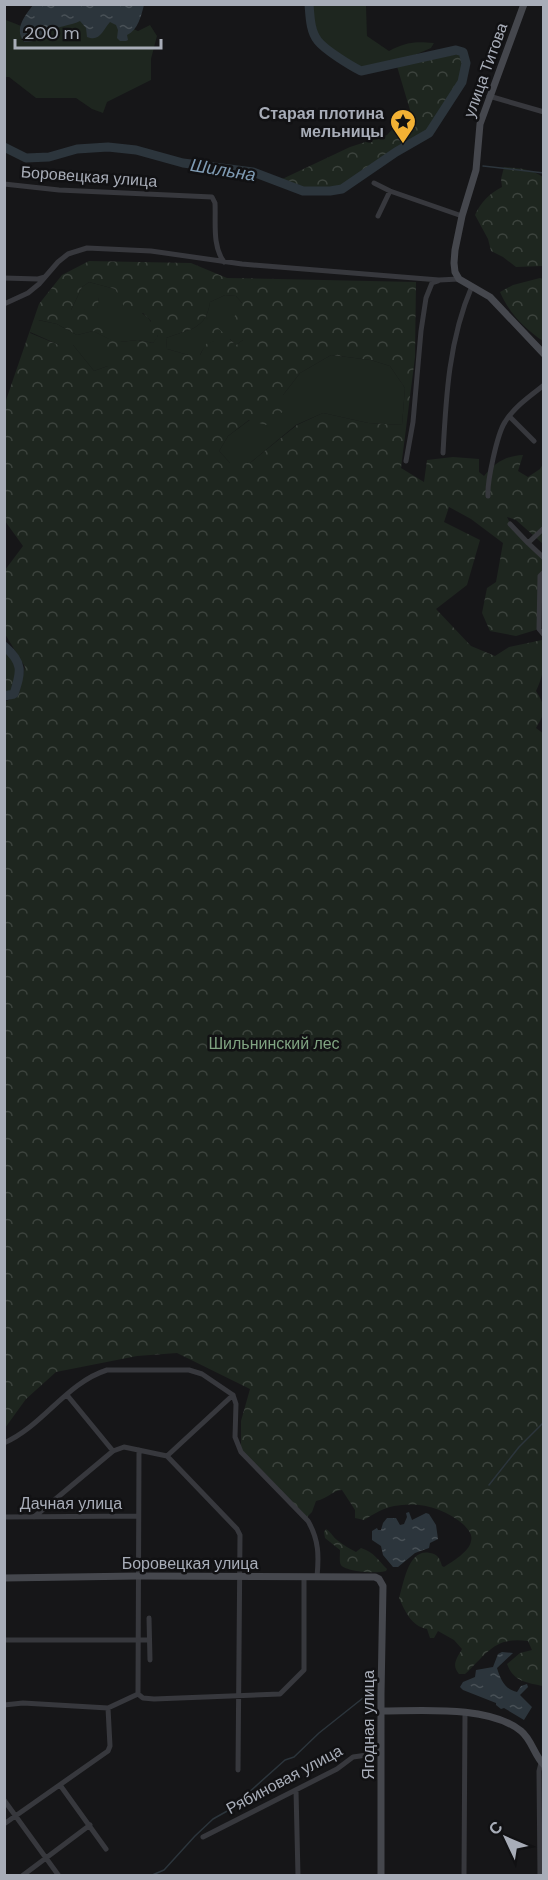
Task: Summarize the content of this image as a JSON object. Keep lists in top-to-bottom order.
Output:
{
  "streets": {
    "street": [
      "улица Титова",
      "Боровецкая улица",
      "Дачная улица",
      "Ягодная улица",
      "Рябиновая улица"
    ]
  },
  "crossings": [
    ["Боровецкая улица", "Ягодная улица"],
    ["Ягодная улица", "Рябиновая улица"]
  ],
  "water": ["Шильна"],
  "parks": ["Шильнинский лес"],
  "places": {
    "place": ["Старая плотина мельницы"]
  },
  "scale_bar": "200 m",
  "north": "top left"
}
